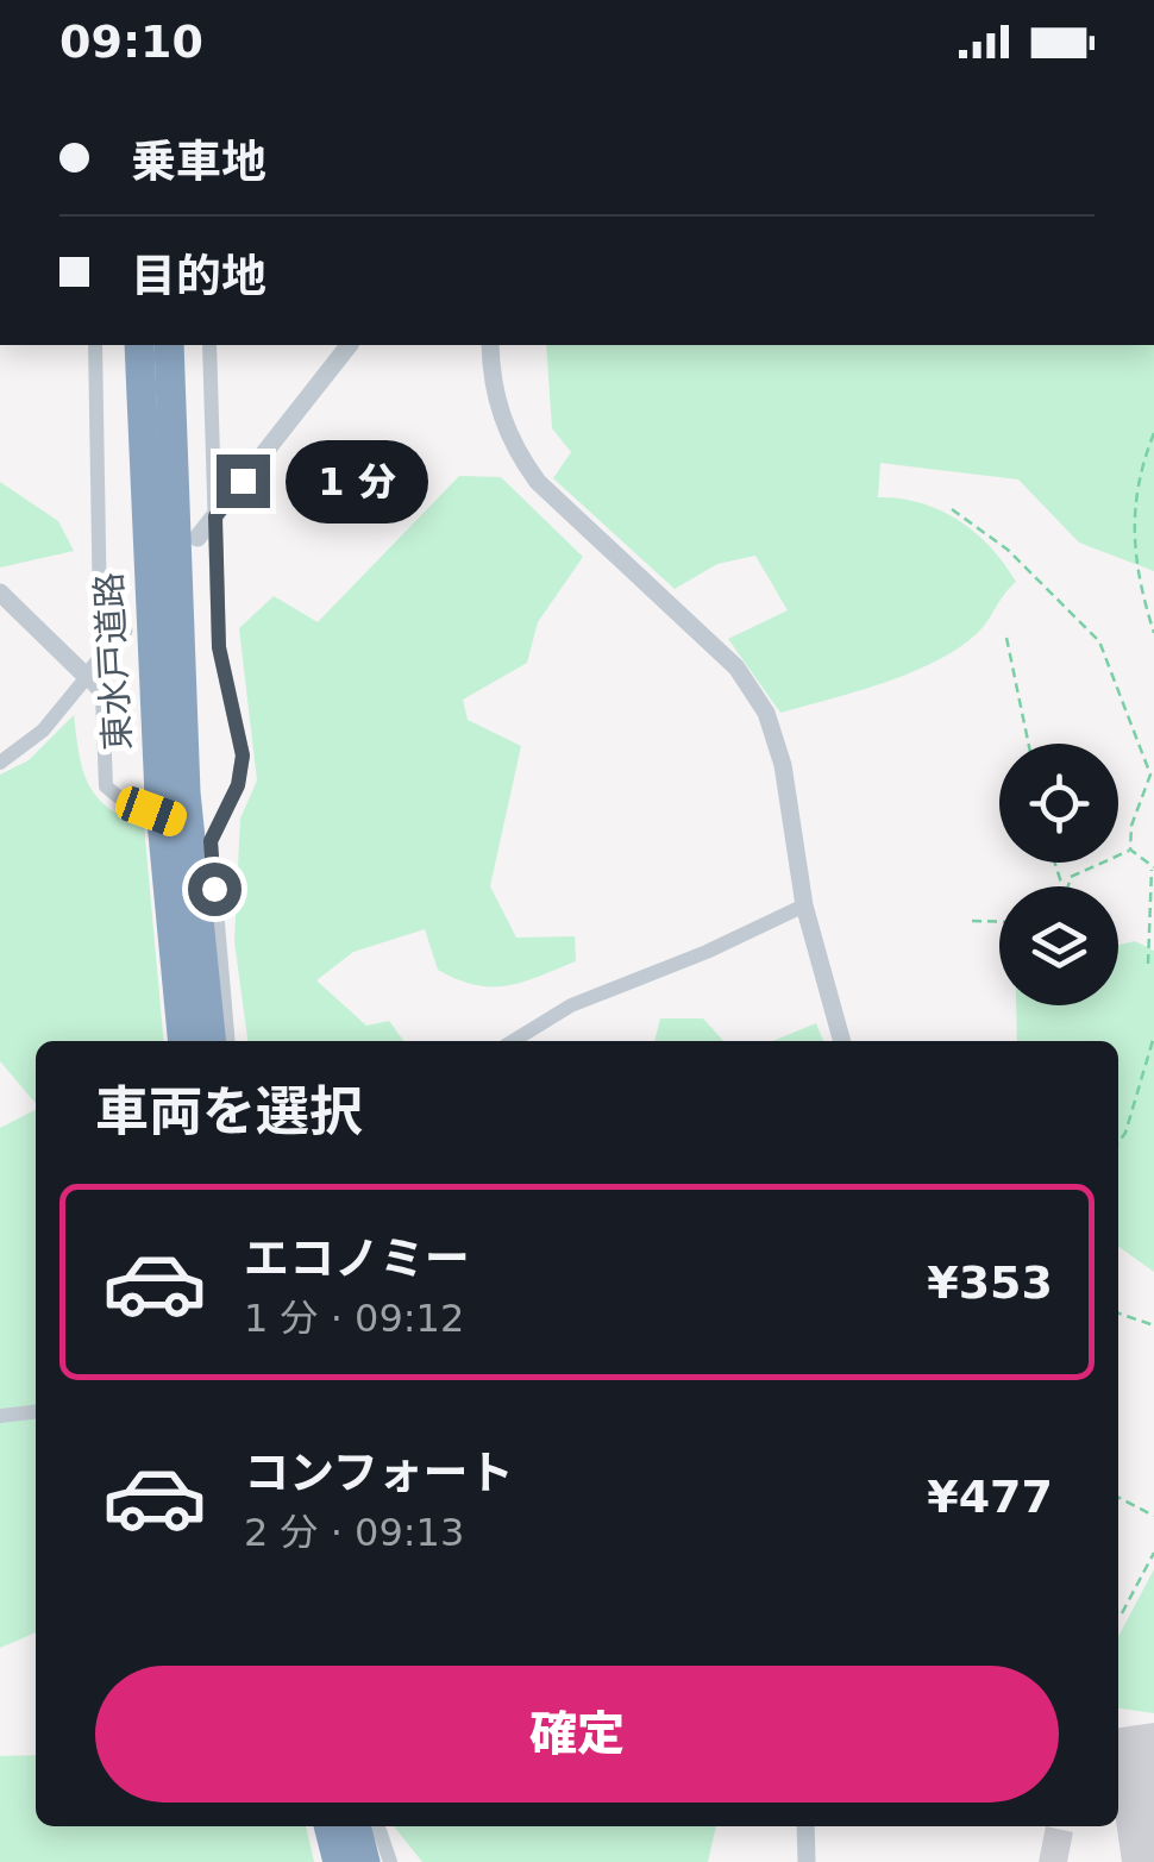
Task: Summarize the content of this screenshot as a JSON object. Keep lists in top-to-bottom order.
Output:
{
  "streets": {
    "highway": ["東水戸道路"]
  },
  "page": {
    "status": "09:10",
    "banner": ["乗車地", "目的地"],
    "bubble": "1 分",
    "heading": "車両を選択",
    "list": [
      {
        "name": "エコノミー",
        "note": "1 分 · 09:12",
        "value": "¥353"
      },
      {
        "name": "コンフォート",
        "note": "2 分 · 09:13",
        "value": "¥477"
      }
    ],
    "buttons": "確定"
  }
}
